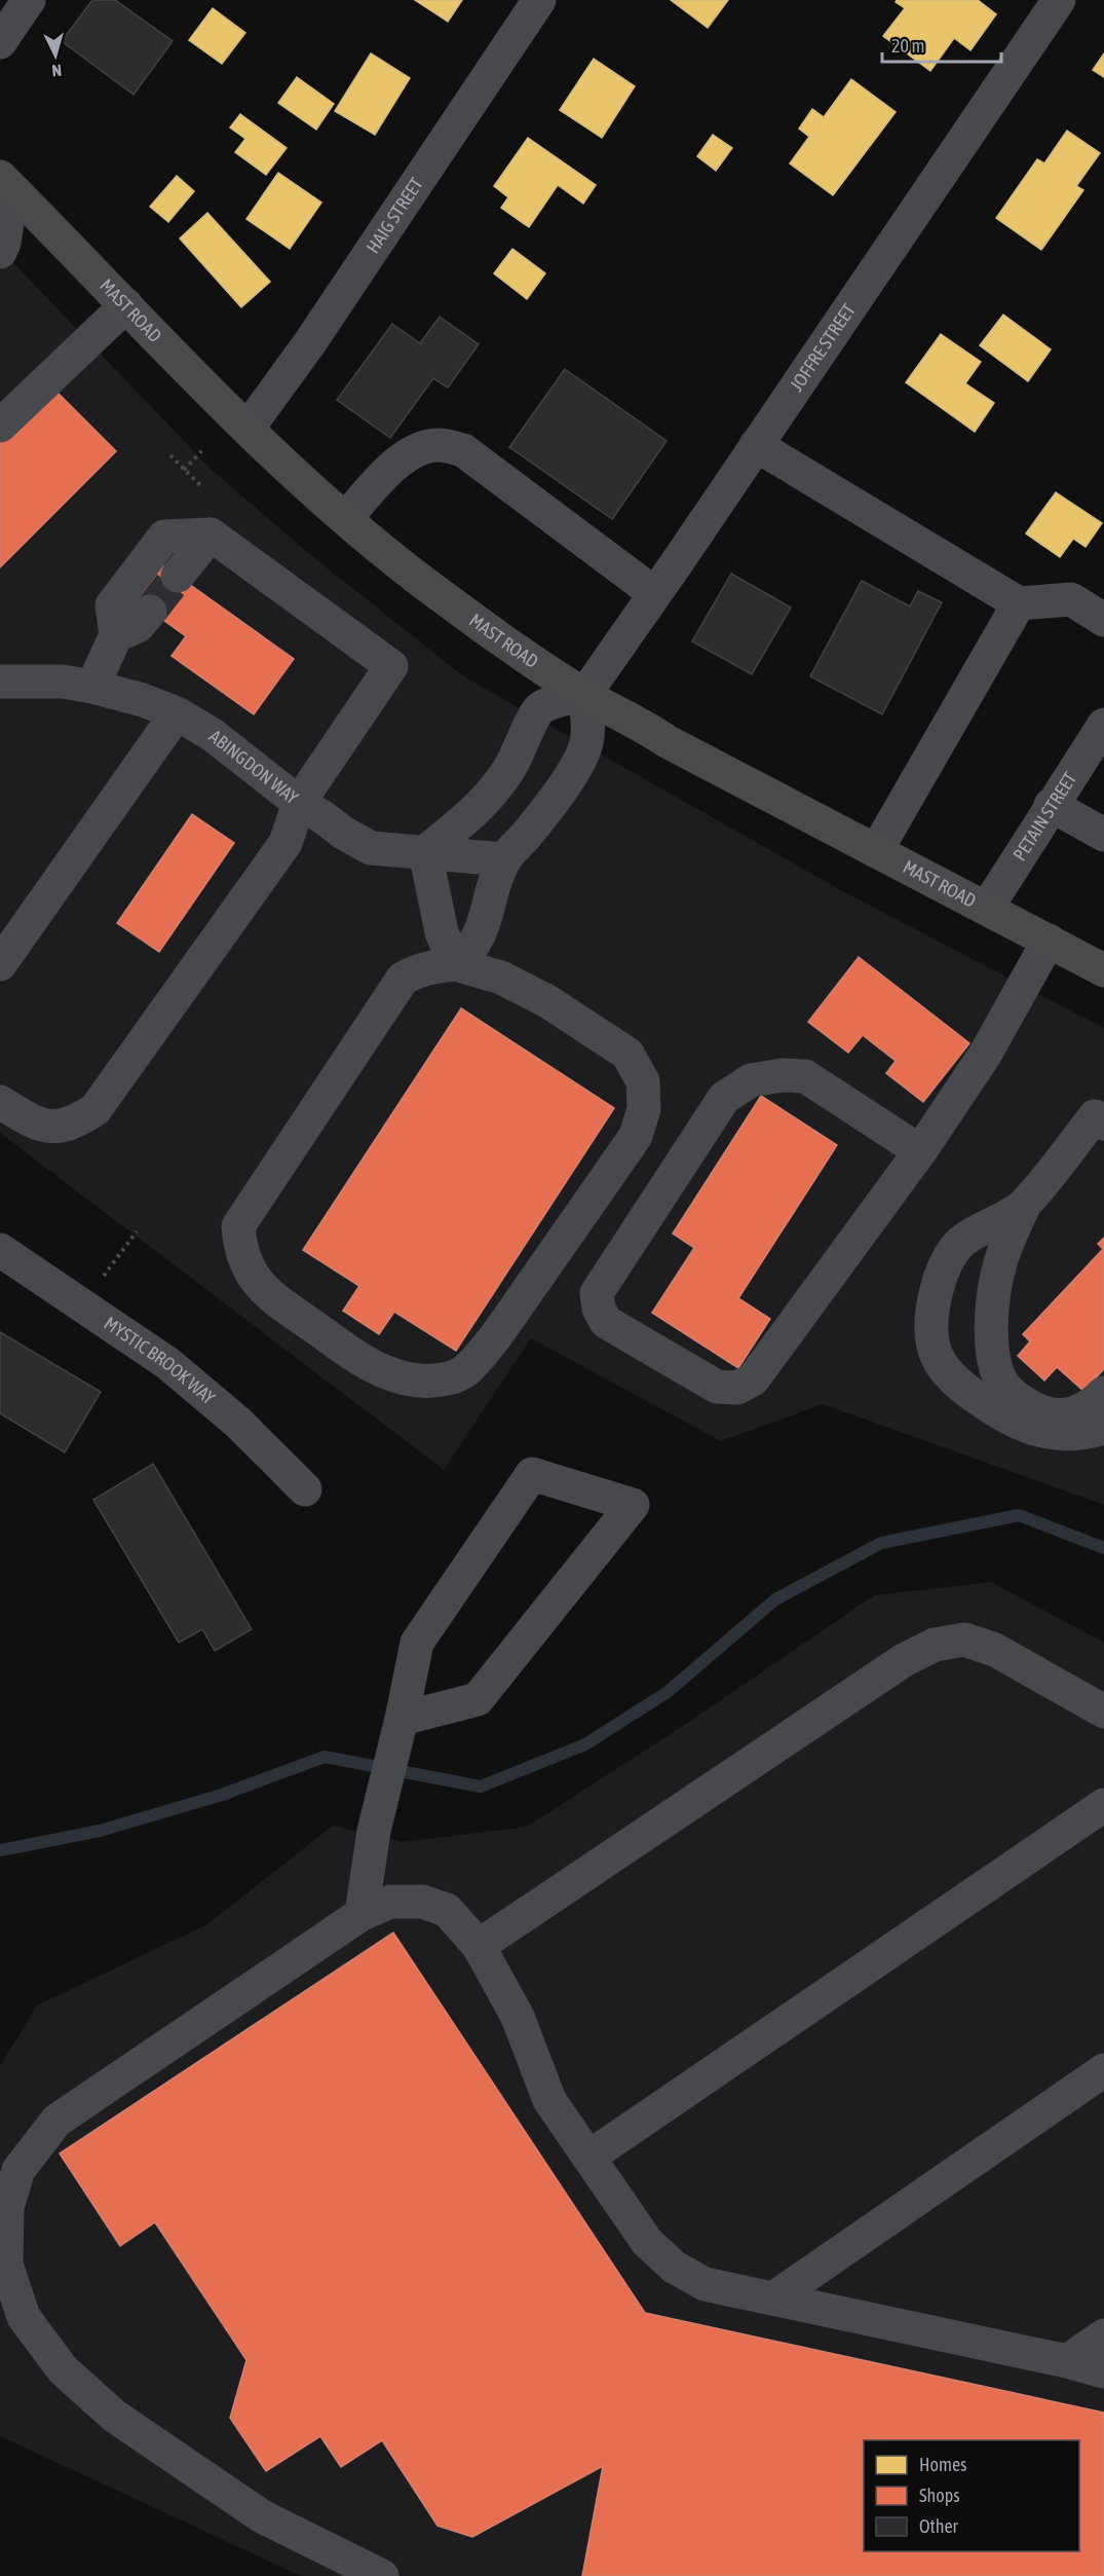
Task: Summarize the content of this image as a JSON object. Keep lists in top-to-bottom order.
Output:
{
  "streets": {
    "main road": ["MAST ROAD"],
    "street": [
      "HAIG STREET",
      "JOFFRE STREET",
      "ABINGDON WAY",
      "PETAIN STREET",
      "MYSTIC BROOK WAY"
    ]
  },
  "crossings": [
    ["HAIG STREET", "MAST ROAD"],
    ["MAST ROAD", "JOFFRE STREET"],
    ["MAST ROAD", "PETAIN STREET"]
  ],
  "legend": ["Homes", "Shops", "Other"],
  "scale_bar": "20 m",
  "north": "bottom"
}
